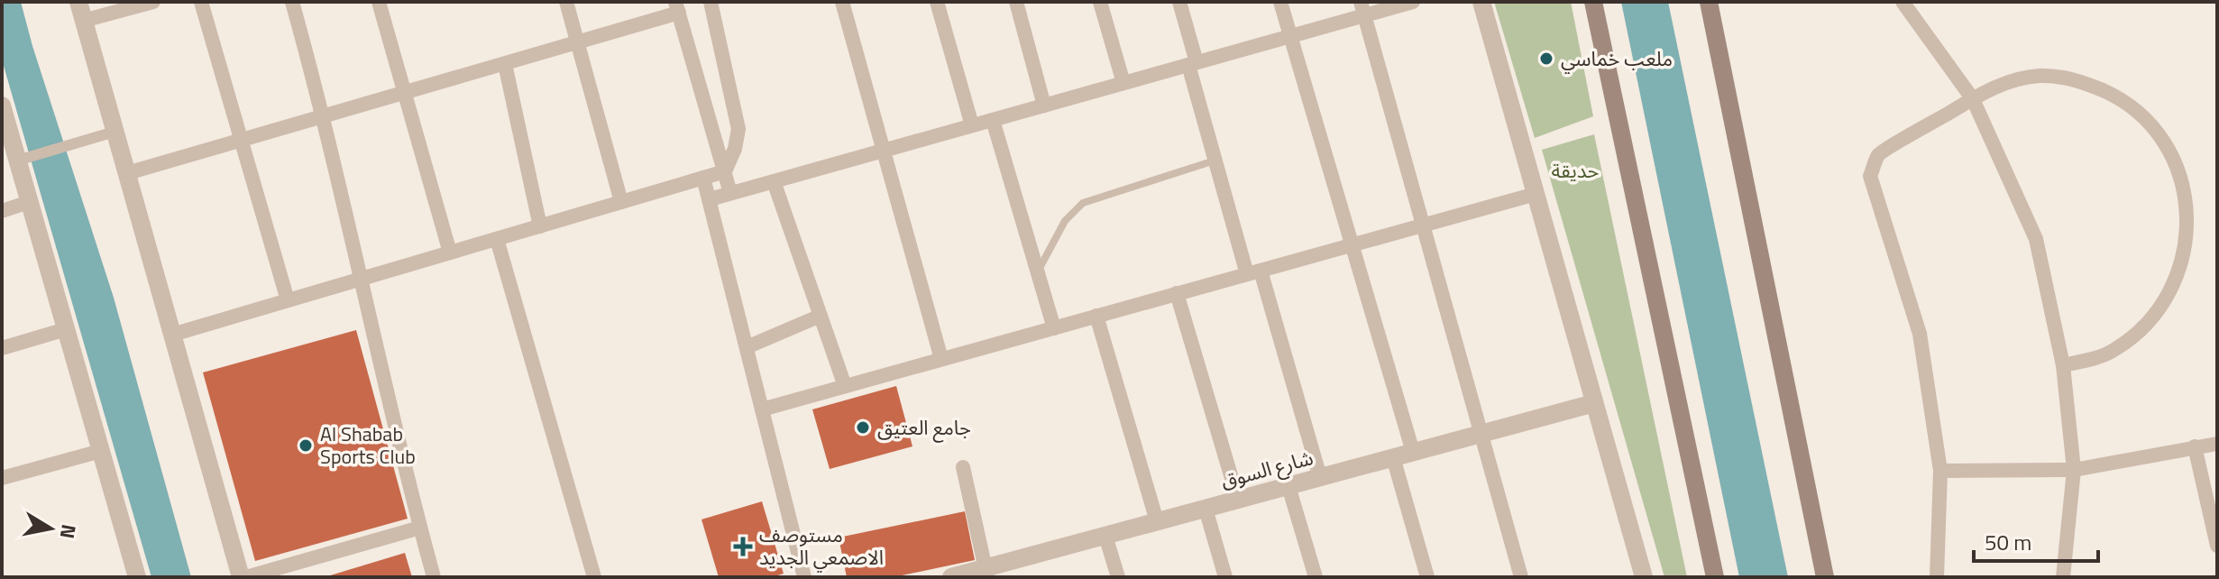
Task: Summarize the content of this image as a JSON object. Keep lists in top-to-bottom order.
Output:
{
  "streets": {
    "street": ["شارع السوق"]
  },
  "parks": ["حديقة"],
  "places": {
    "other": ["ملعب خماسي", "جامع العتيق", "Al Shabab Sports Club"],
    "health": ["مستوصف الاصمعي الجديد"]
  },
  "scale_bar": "50 m",
  "north": "right"
}
